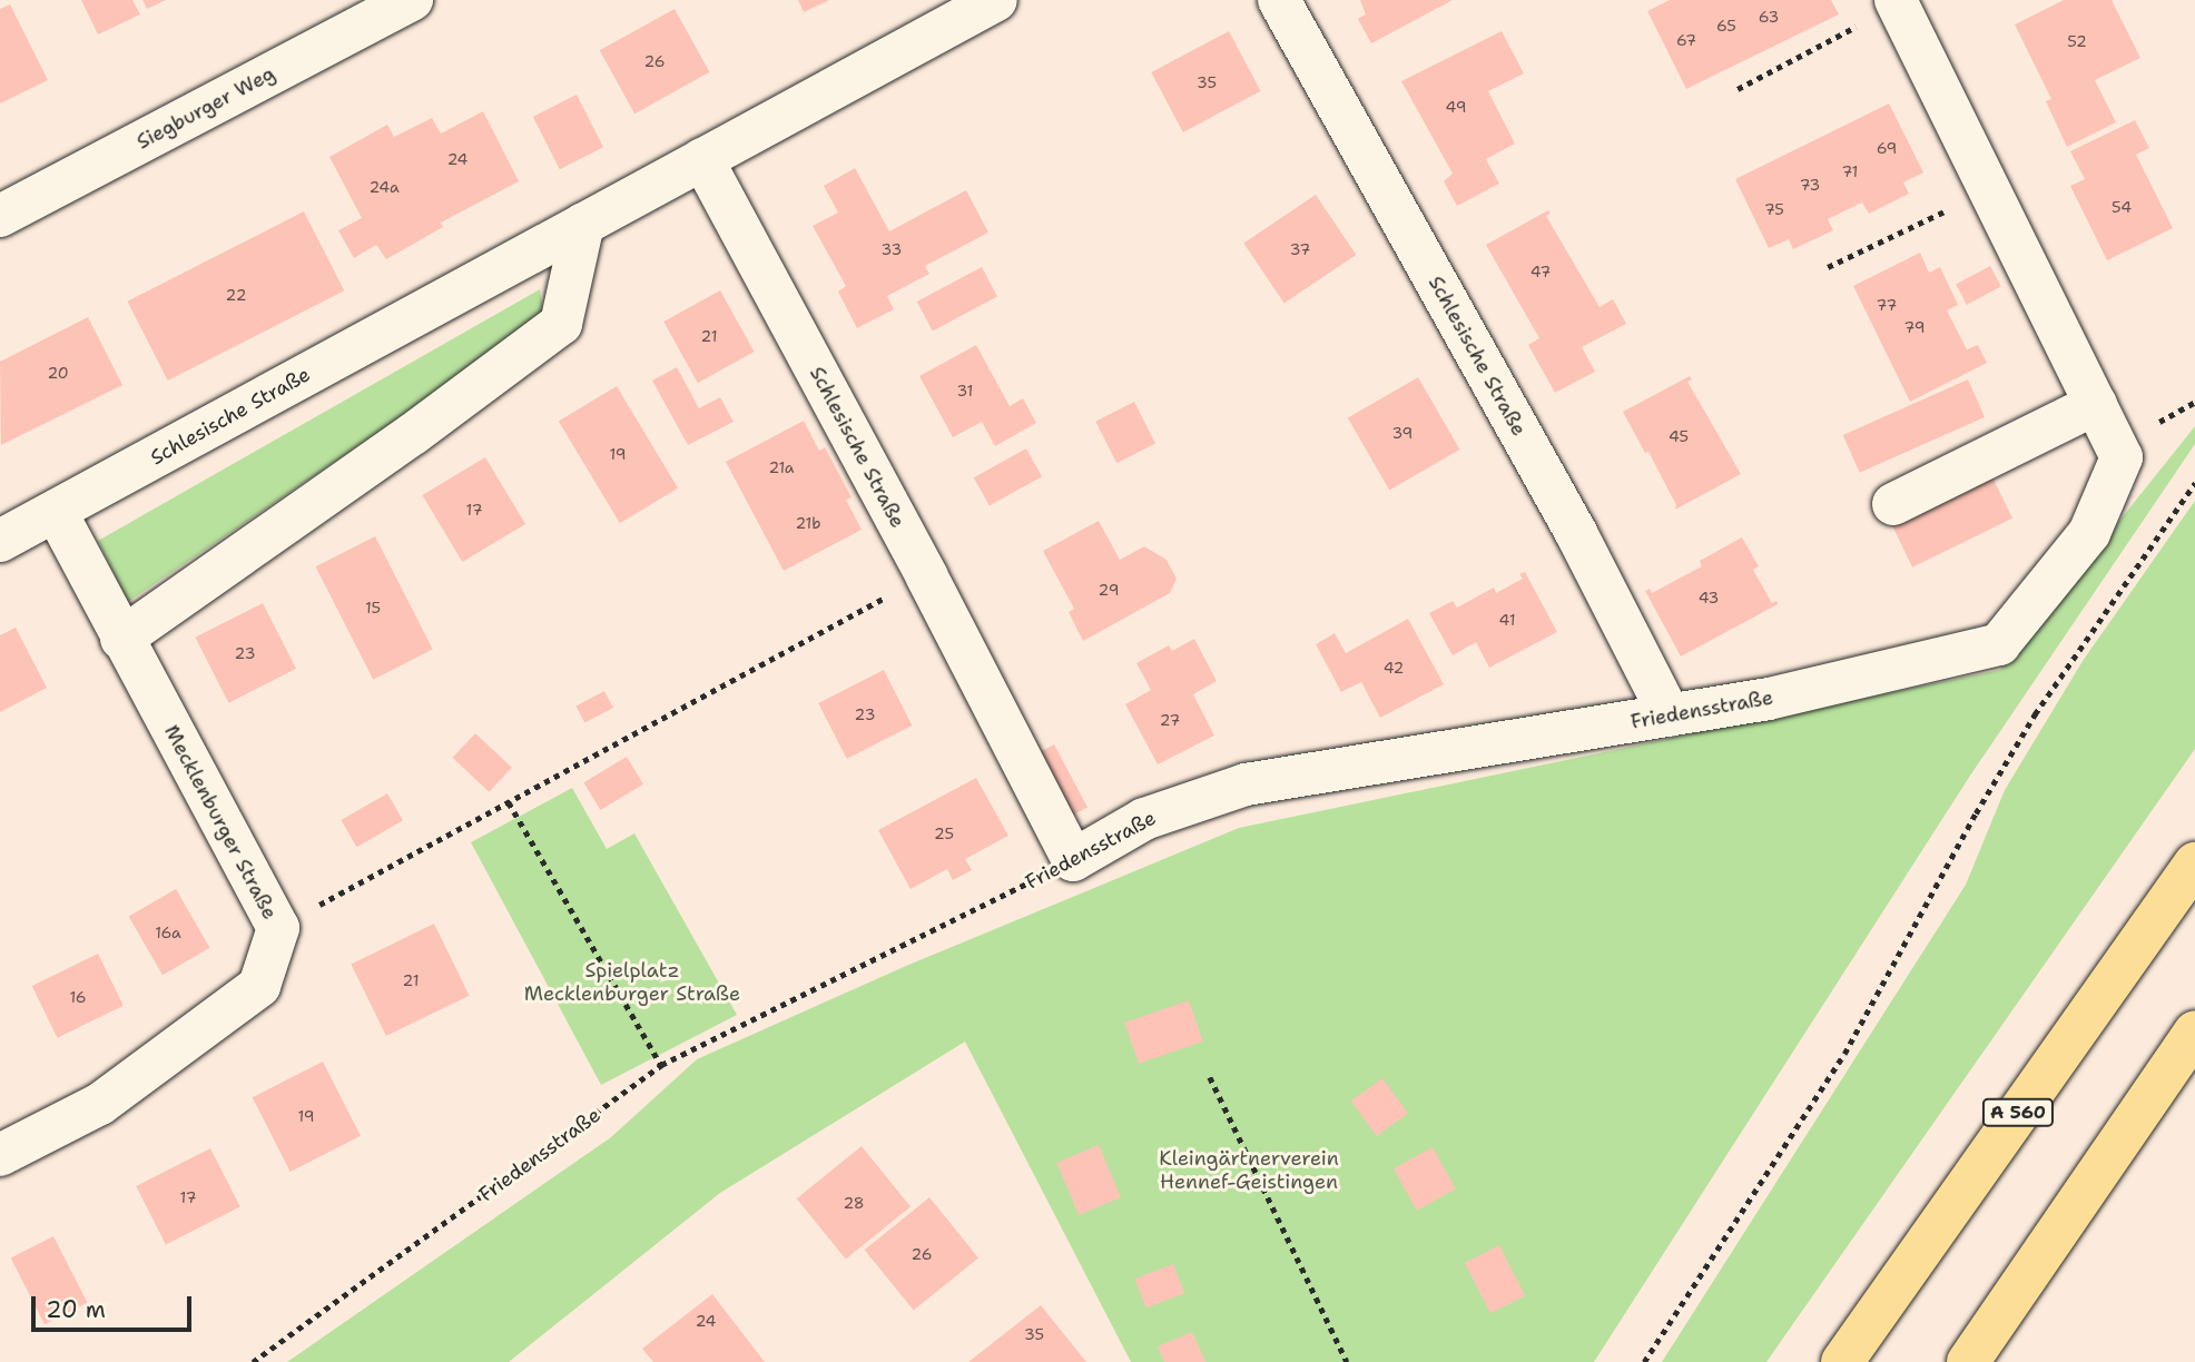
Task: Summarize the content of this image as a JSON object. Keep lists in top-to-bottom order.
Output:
{
  "streets": {
    "highway": ["A 560"],
    "street": [
      "Siegburger Weg",
      "Schlesische Straße",
      "Friedensstraße",
      "Mecklenburger Straße"
    ]
  },
  "crossings": [
    ["Schlesische Straße", "Friedensstraße"],
    ["Schlesische Straße", "Mecklenburger Straße"]
  ],
  "parks": ["Spielplatz Mecklenburger Straße", "Kleingärtnerverein Hennef-Geistingen"],
  "house_numbers": [
    "63",
    "65",
    "67",
    "52",
    "26",
    "35",
    "49",
    "69",
    "24",
    "71",
    "73",
    "24a",
    "54",
    "75",
    "33",
    "37",
    "47",
    "22",
    "77",
    "79",
    "21",
    "20",
    "31",
    "39",
    "45",
    "19",
    "21a",
    "17",
    "21b",
    "29",
    "43",
    "15",
    "41",
    "23",
    "42",
    "23",
    "27",
    "25",
    "16a",
    "21",
    "16",
    "19",
    "17",
    "28",
    "26",
    "24",
    "35"
  ],
  "scale_bar": "20 m"
}
